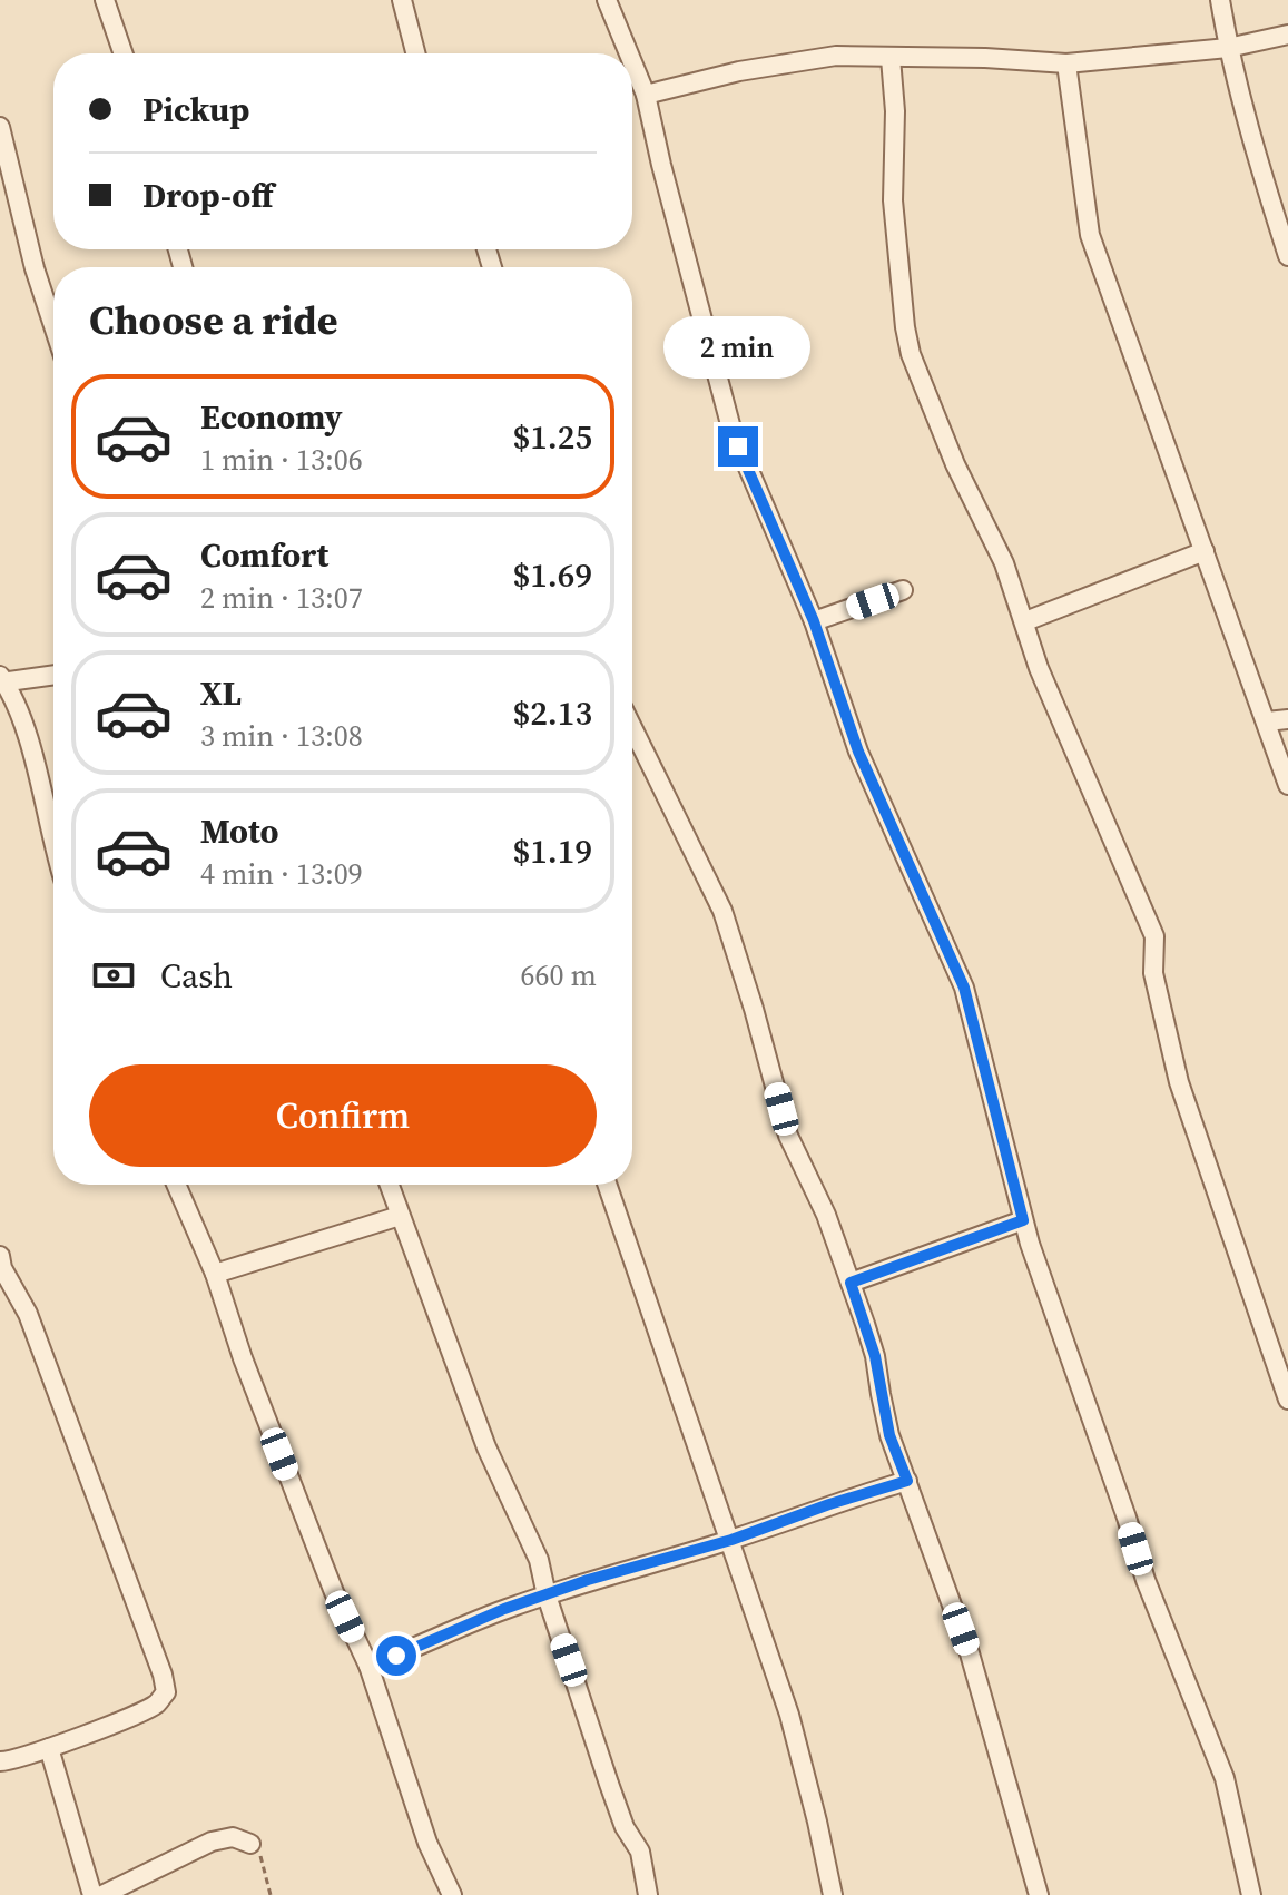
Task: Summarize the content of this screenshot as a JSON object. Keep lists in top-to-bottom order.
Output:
{
  "page": {
    "banner": ["Pickup", "Drop-off"],
    "heading": "Choose a ride",
    "bubble": "2 min",
    "list": [
      {
        "name": "Economy",
        "note": "1 min · 13:06",
        "value": "$1.25"
      },
      {
        "name": "Comfort",
        "note": "2 min · 13:07",
        "value": "$1.69"
      },
      {
        "name": "XL",
        "note": "3 min · 13:08",
        "value": "$2.13"
      },
      {
        "name": "Moto",
        "note": "4 min · 13:09",
        "value": "$1.19"
      }
    ],
    "pay": ["Cash", "660 m"],
    "buttons": "Confirm"
  }
}
